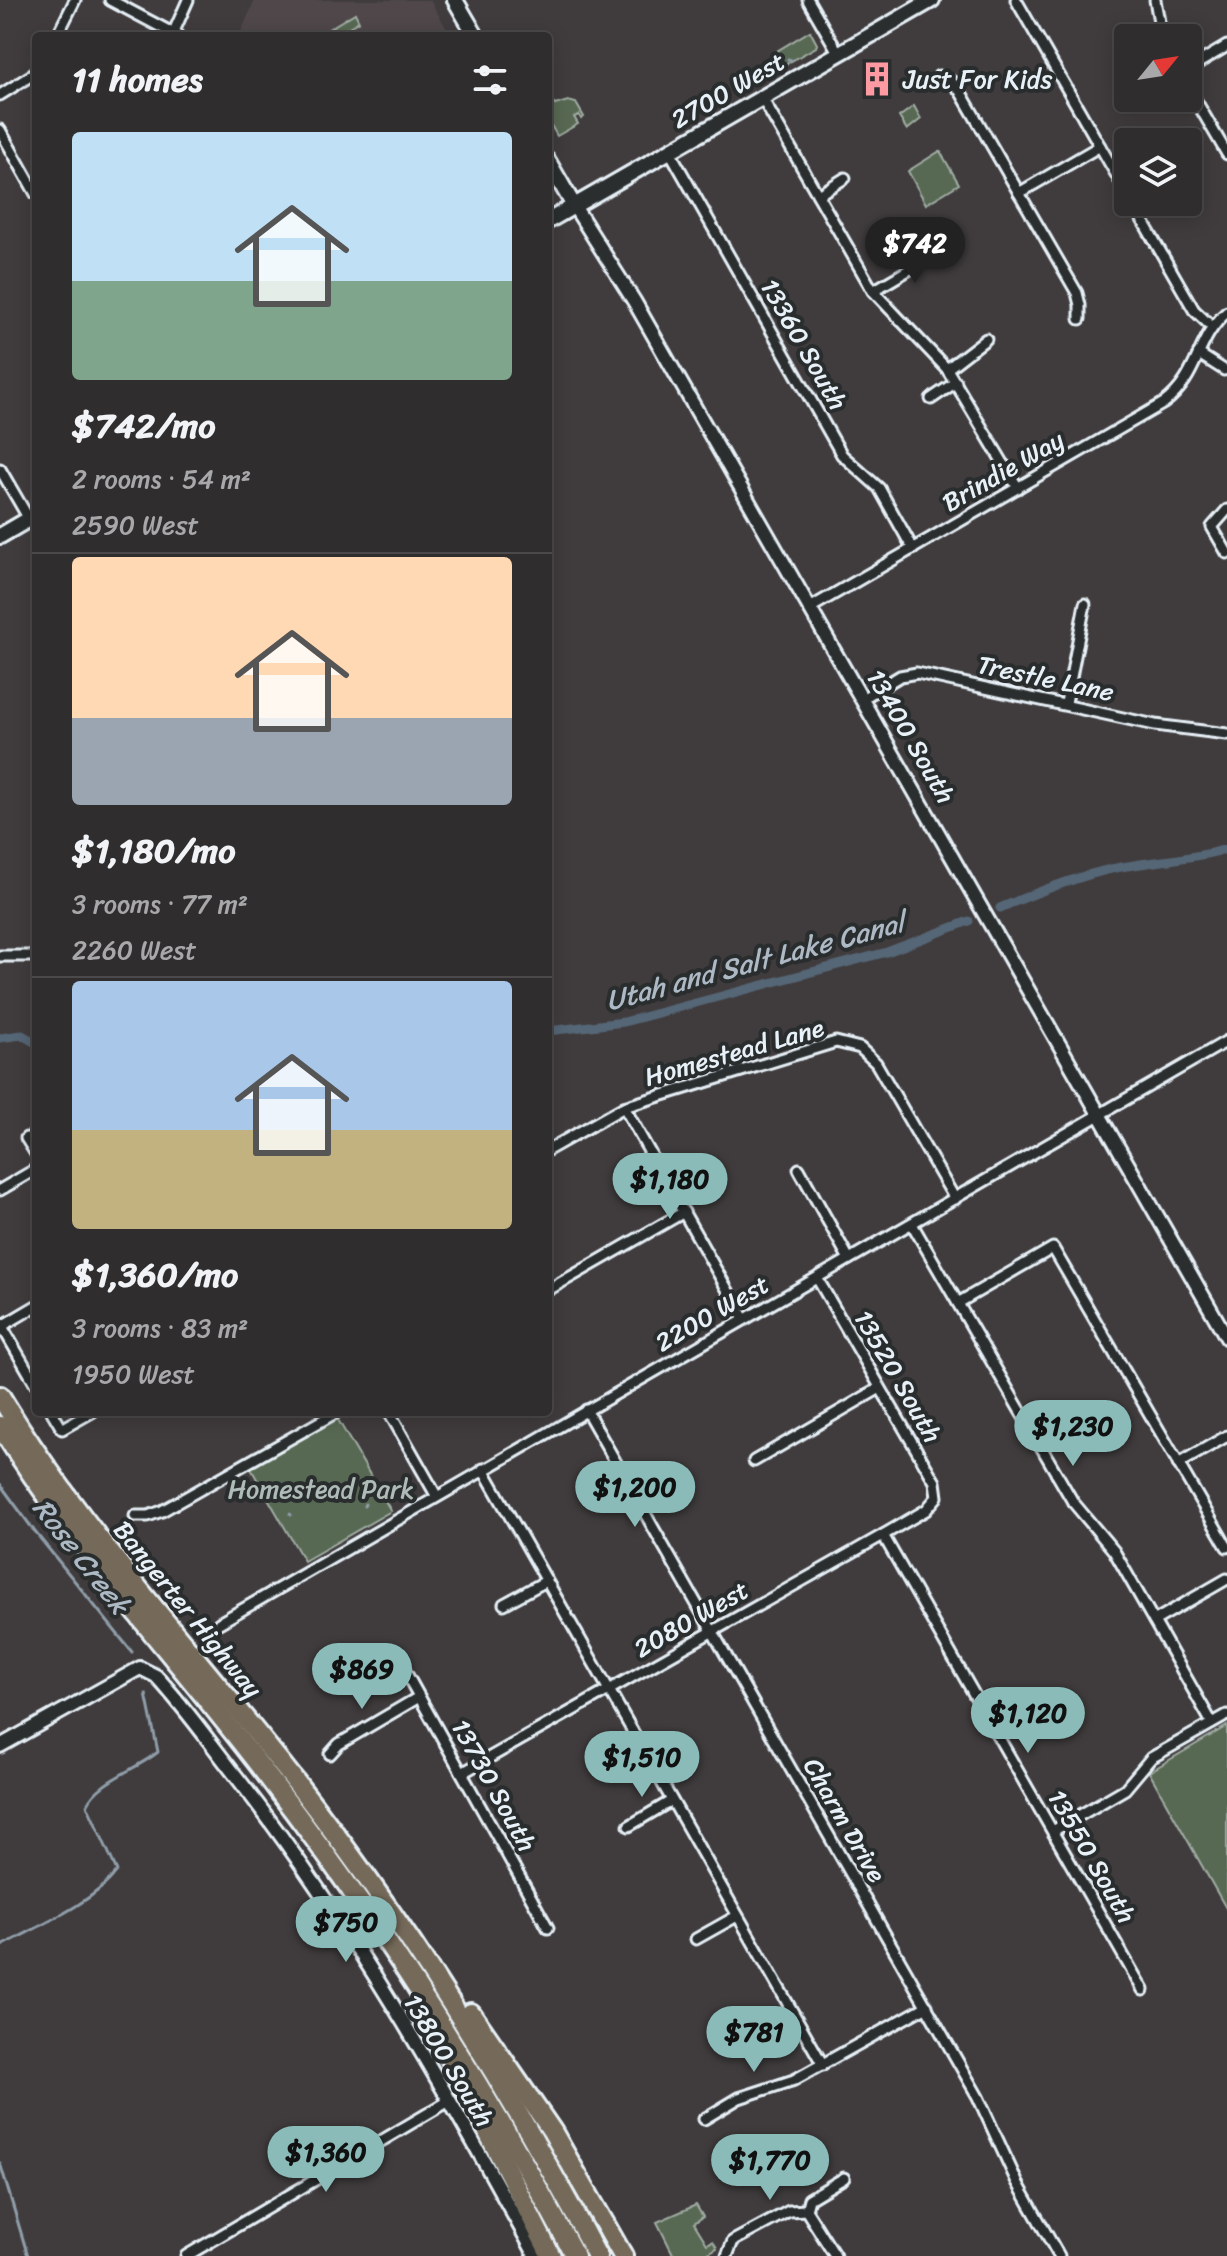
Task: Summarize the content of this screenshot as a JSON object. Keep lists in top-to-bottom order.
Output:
{
  "streets": {
    "highway": ["Bangerter Highway"],
    "main road": ["2700 West", "13400 South"],
    "street": [
      "13360 South",
      "Brindie Way",
      "Trestle Lane",
      "Homestead Lane",
      "2200 West",
      "13520 South",
      "2080 West",
      "13730 South",
      "Charm Drive",
      "13550 South",
      "13800 South"
    ]
  },
  "crossings": [
    ["2700 West", "13360 South"],
    ["2700 West", "13400 South"],
    ["13360 South", "Brindie Way"],
    ["Brindie Way", "13400 South"],
    ["Trestle Lane", "13400 South"],
    ["13400 South", "2200 West"],
    ["Homestead Lane", "2200 West"],
    ["2200 West", "13520 South"],
    ["2200 West", "Charm Drive"],
    ["13520 South", "2080 West"],
    ["2080 West", "13730 South"],
    ["2080 West", "Charm Drive"],
    ["2080 West", "13550 South"]
  ],
  "water": ["Utah and Salt Lake Canal", "Rose Creek"],
  "parks": ["Homestead Park"],
  "places": {
    "building": ["Just For Kids"]
  },
  "north": "top right",
  "page": {
    "heading": "11 homes",
    "list": [
      {
        "name": "$742/mo",
        "note": "2 rooms · 54 m² · 2590 West"
      },
      {
        "name": "$1,180/mo",
        "note": "3 rooms · 77 m² · 2260 West"
      },
      {
        "name": "$1,360/mo",
        "note": "3 rooms · 83 m² · 1950 West"
      }
    ],
    "price": [
      "$742",
      "$1,180",
      "$1,230",
      "$1,200",
      "$869",
      "$1,120",
      "$1,510",
      "$750",
      "$781",
      "$1,360",
      "$1,770"
    ]
  }
}
